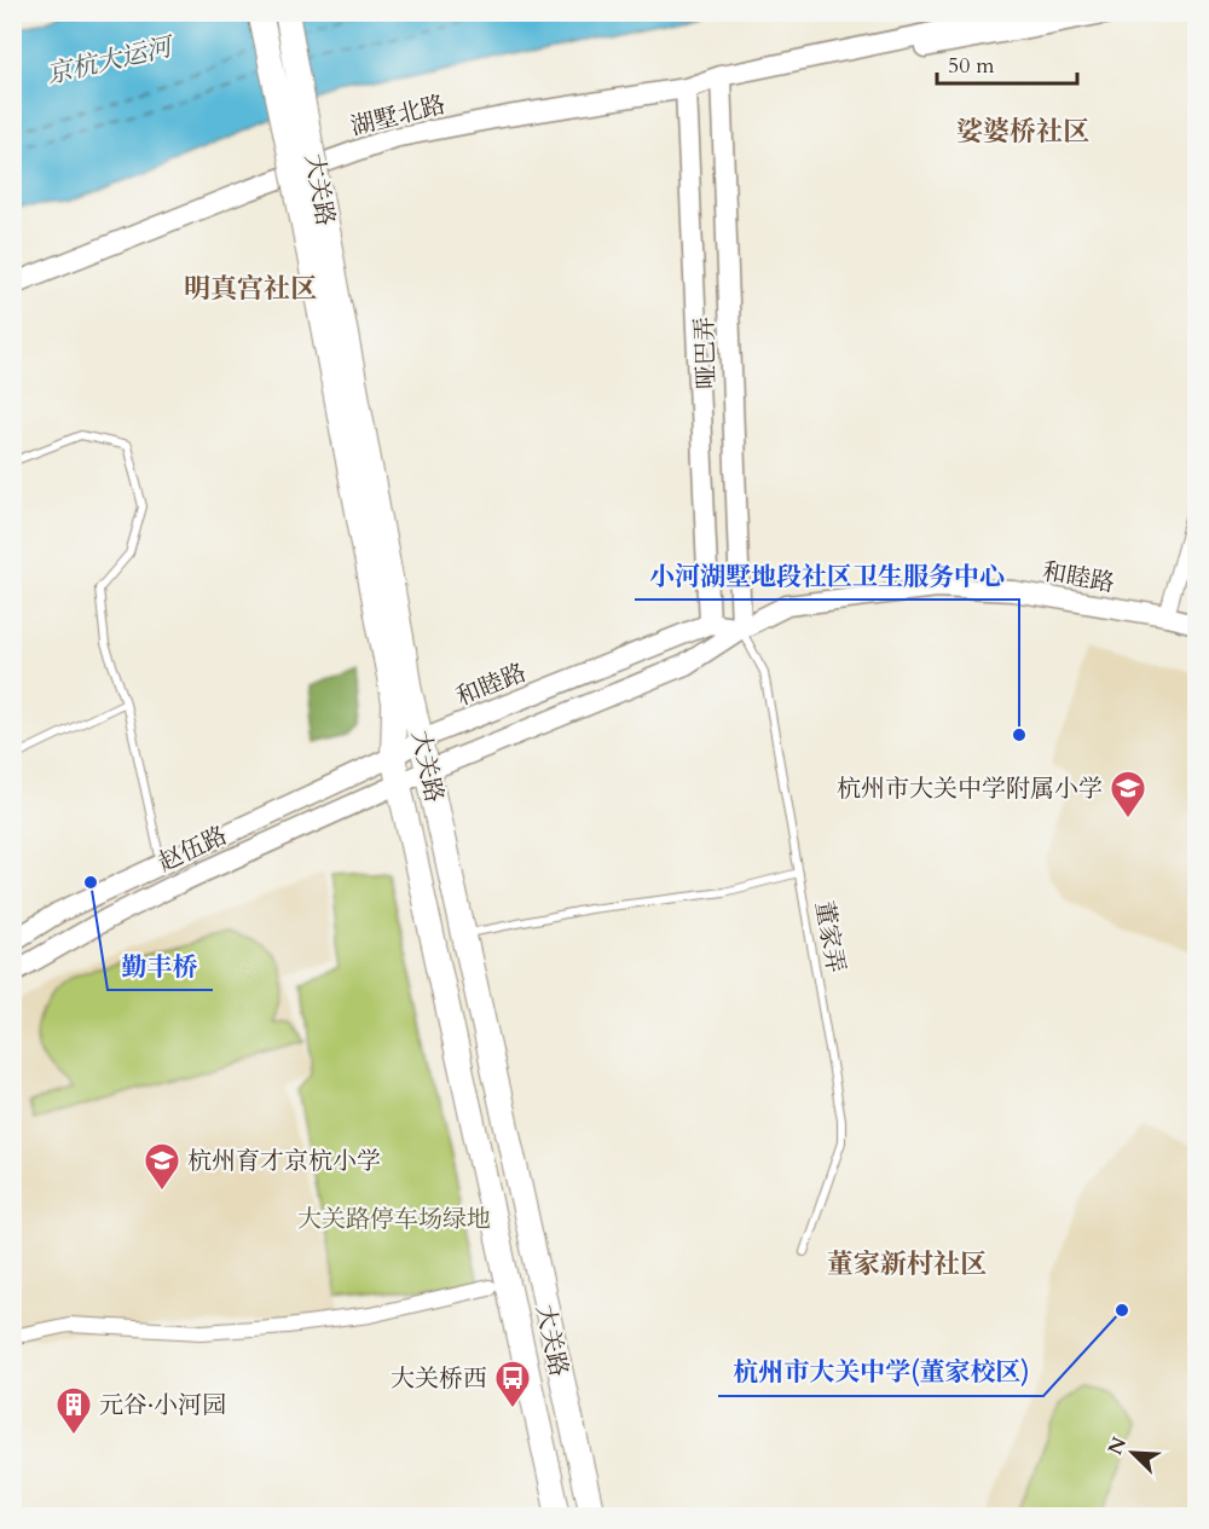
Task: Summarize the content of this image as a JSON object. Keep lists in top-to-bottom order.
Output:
{
  "streets": {
    "main road": [
      "湖墅北路",
      "大关路",
      "哑巴弄",
      "和睦路",
      "赵伍路"
    ],
    "lane": ["董家弄"]
  },
  "crossings": [
    ["湖墅北路", "哑巴弄"],
    ["大关路", "和睦路"],
    ["大关路", "赵伍路"],
    ["哑巴弄", "和睦路"],
    ["哑巴弄", "董家弄"],
    ["和睦路", "赵伍路"],
    ["和睦路", "董家弄"]
  ],
  "districts": ["娑婆桥社区", "明真宫社区", "董家新村社区"],
  "water": ["京杭大运河"],
  "parks": ["大关路停车场绿地"],
  "places": {
    "other": ["小河湖墅地段社区卫生服务中心", "勤丰桥", "杭州市大关中学(董家校区)"],
    "school or university": ["杭州市大关中学附属小学", "杭州育才京杭小学"],
    "bus stop": ["大关桥西"],
    "building": ["元谷·小河园"]
  },
  "scale_bar": "50 m",
  "north": "top left"
}
